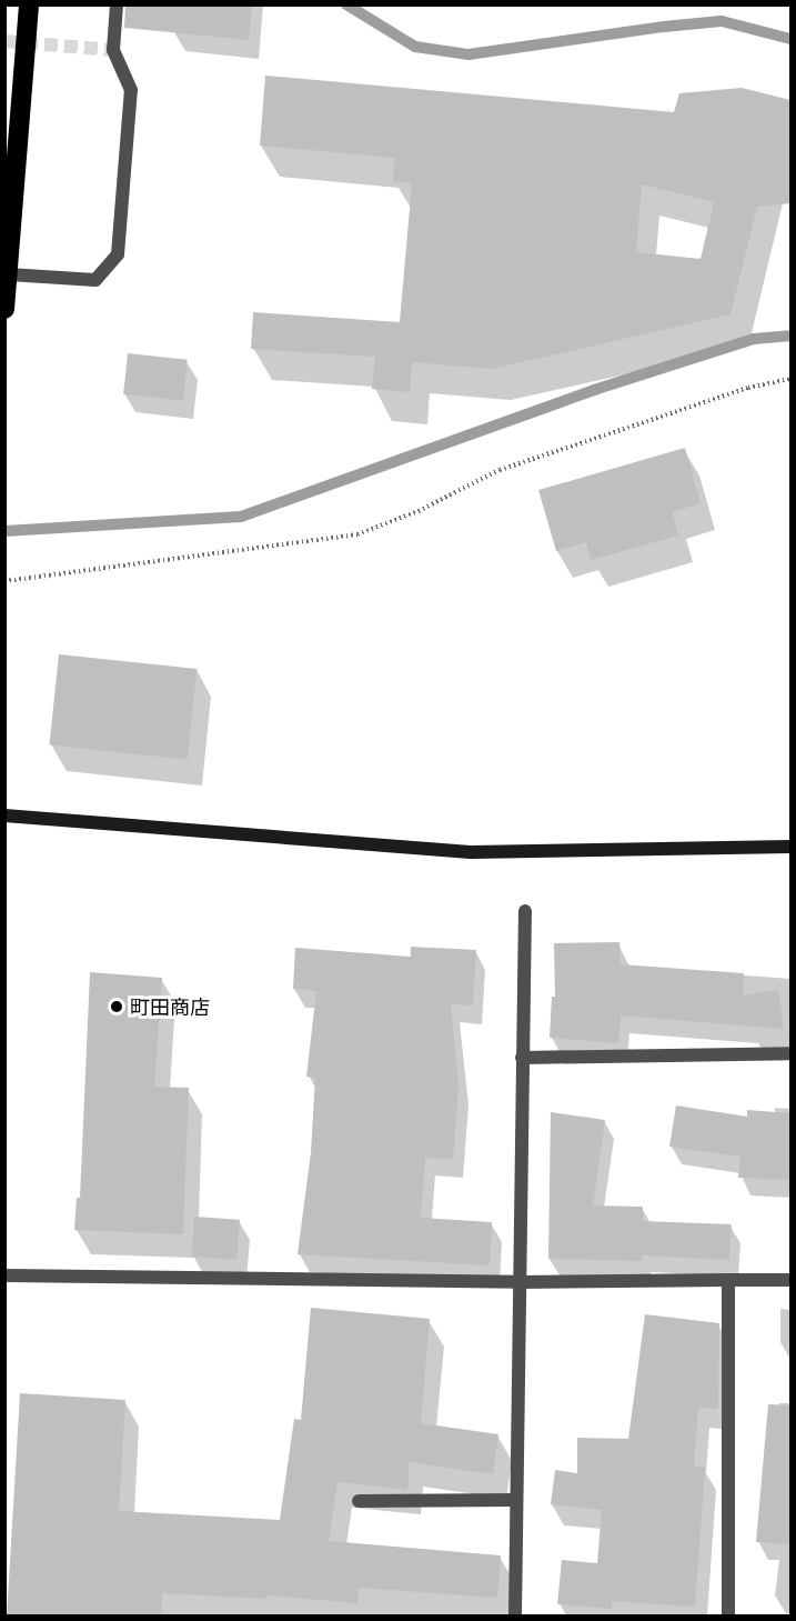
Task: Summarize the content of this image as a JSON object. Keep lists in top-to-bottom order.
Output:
{
  "places": ["町田商店"]
}
